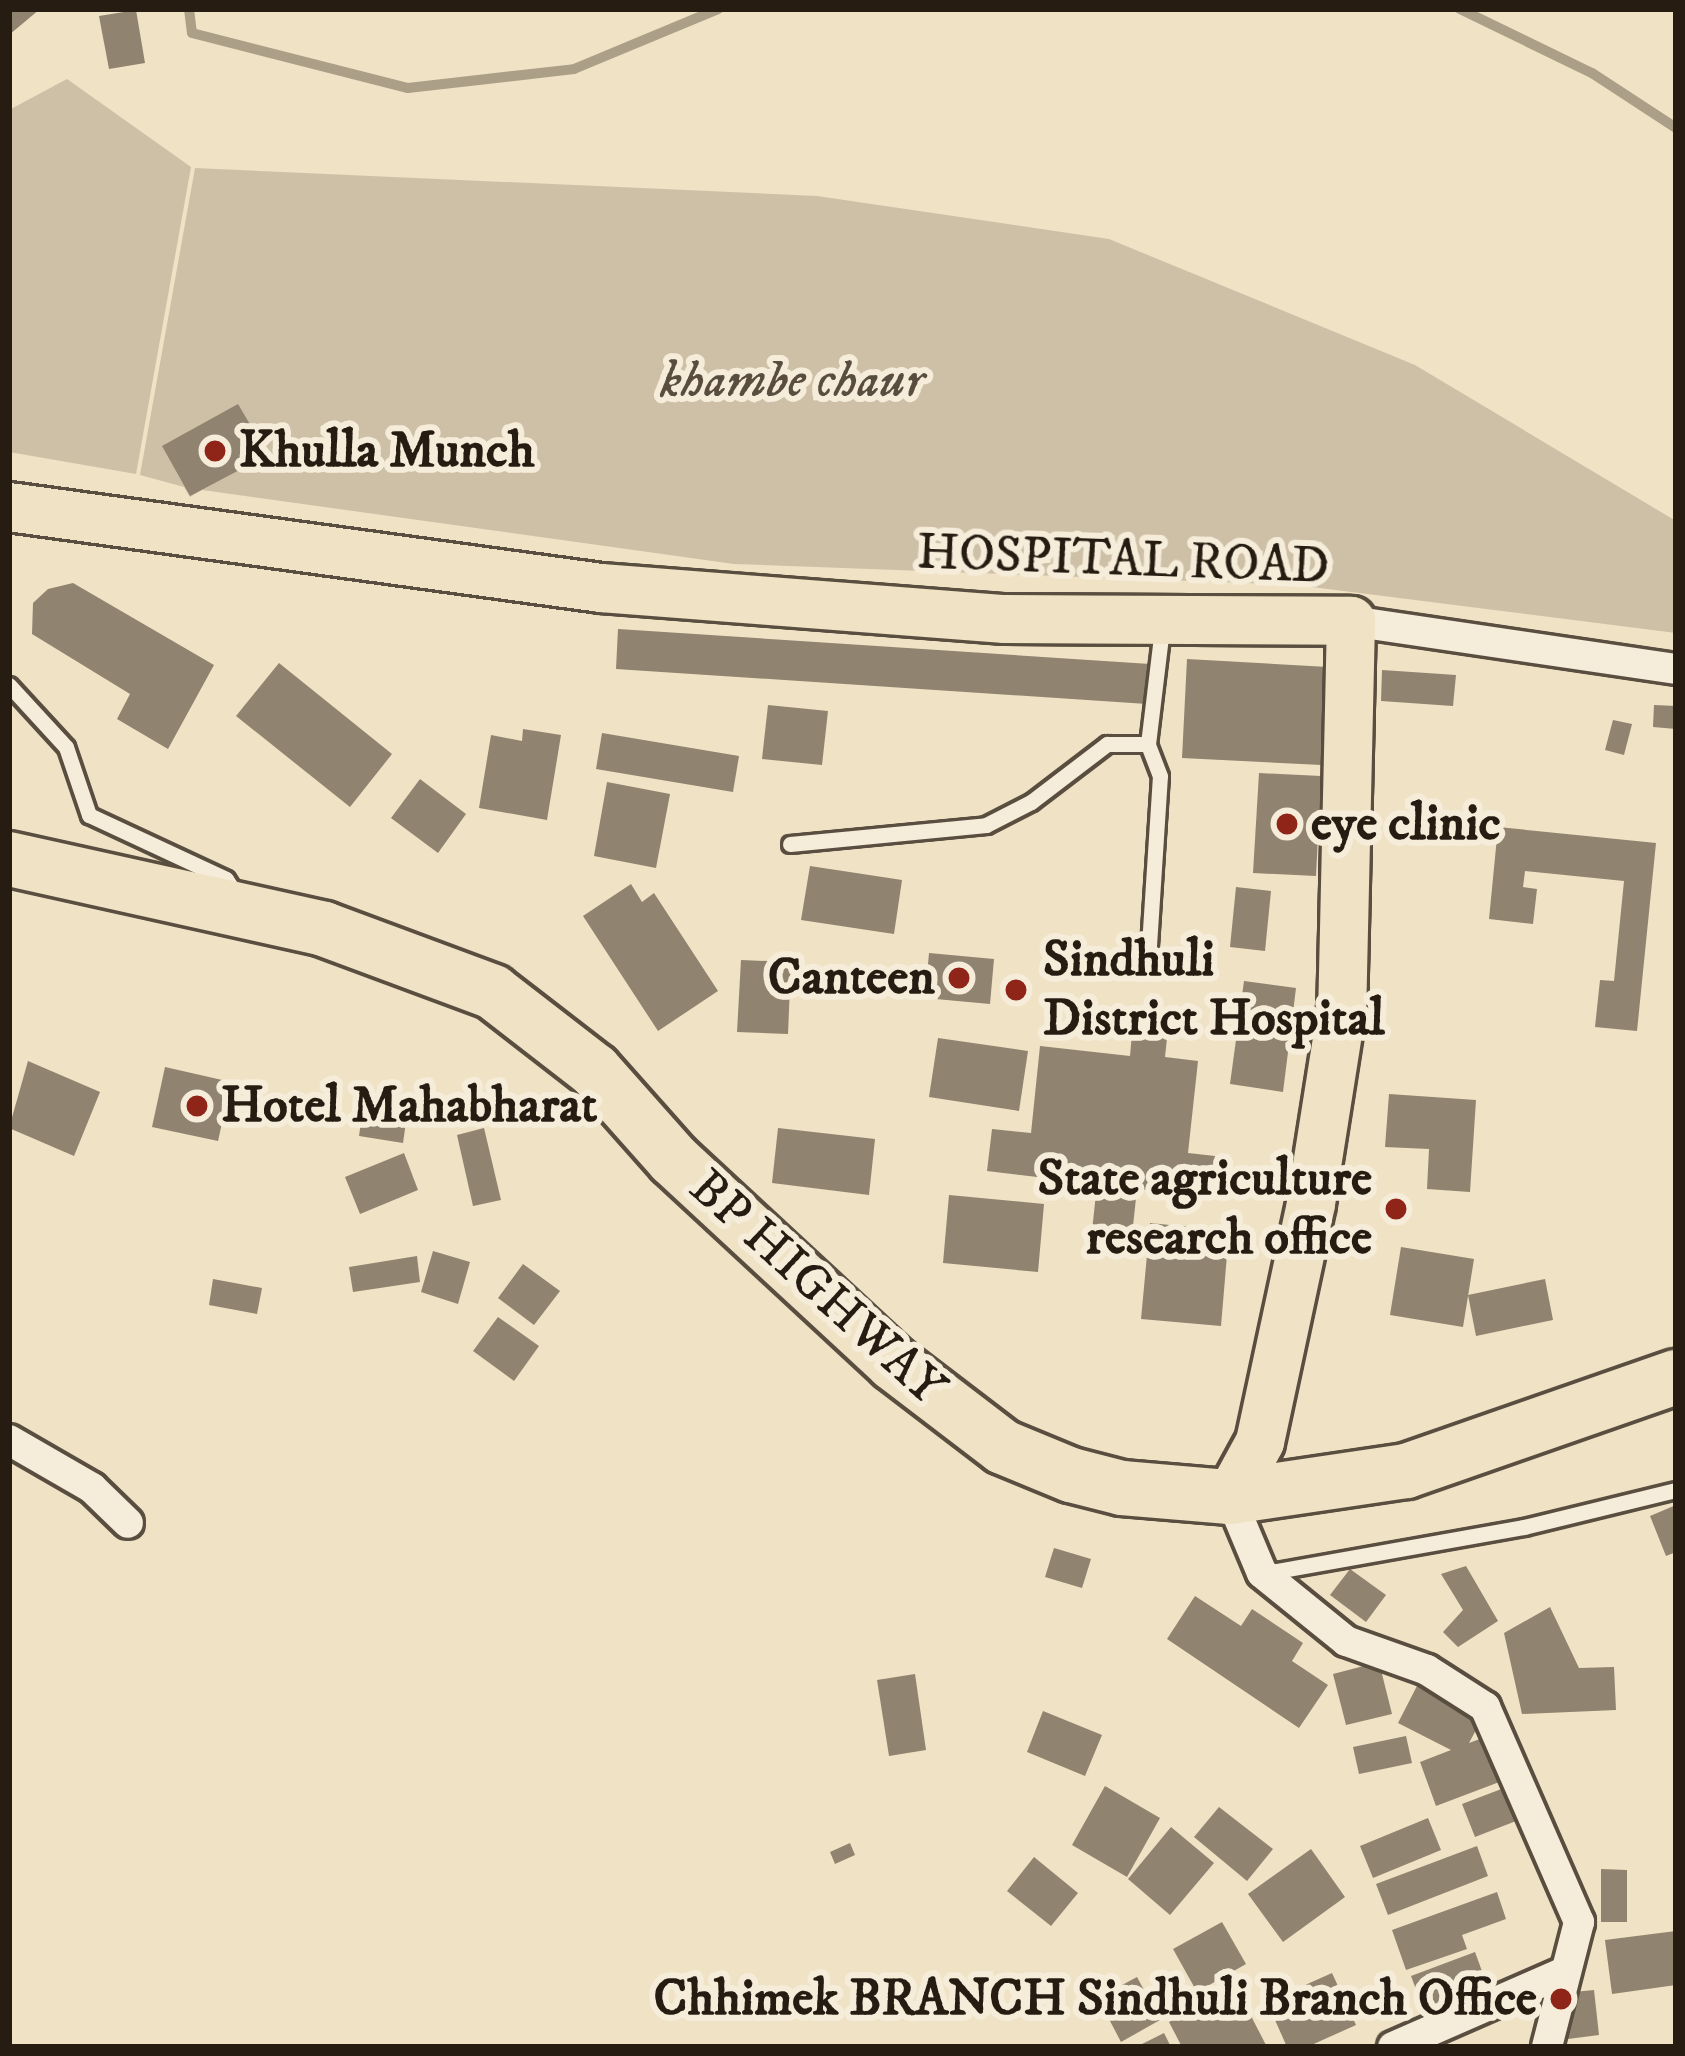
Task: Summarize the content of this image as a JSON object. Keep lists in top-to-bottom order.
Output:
{
  "streets": {
    "highway": ["BP HIGHWAY"],
    "main road": ["HOSPITAL ROAD"]
  },
  "crossings": [
    ["HOSPITAL ROAD", "BP HIGHWAY"]
  ],
  "parks": ["khambe chaur"],
  "places": [
    "Khulla Munch",
    "eye clinic",
    "Canteen",
    "Sindhuli District Hospital",
    "Hotel Mahabharat",
    "State agriculture research office",
    "Chhimek BRANCH Sindhuli Branch Office"
  ]
}
